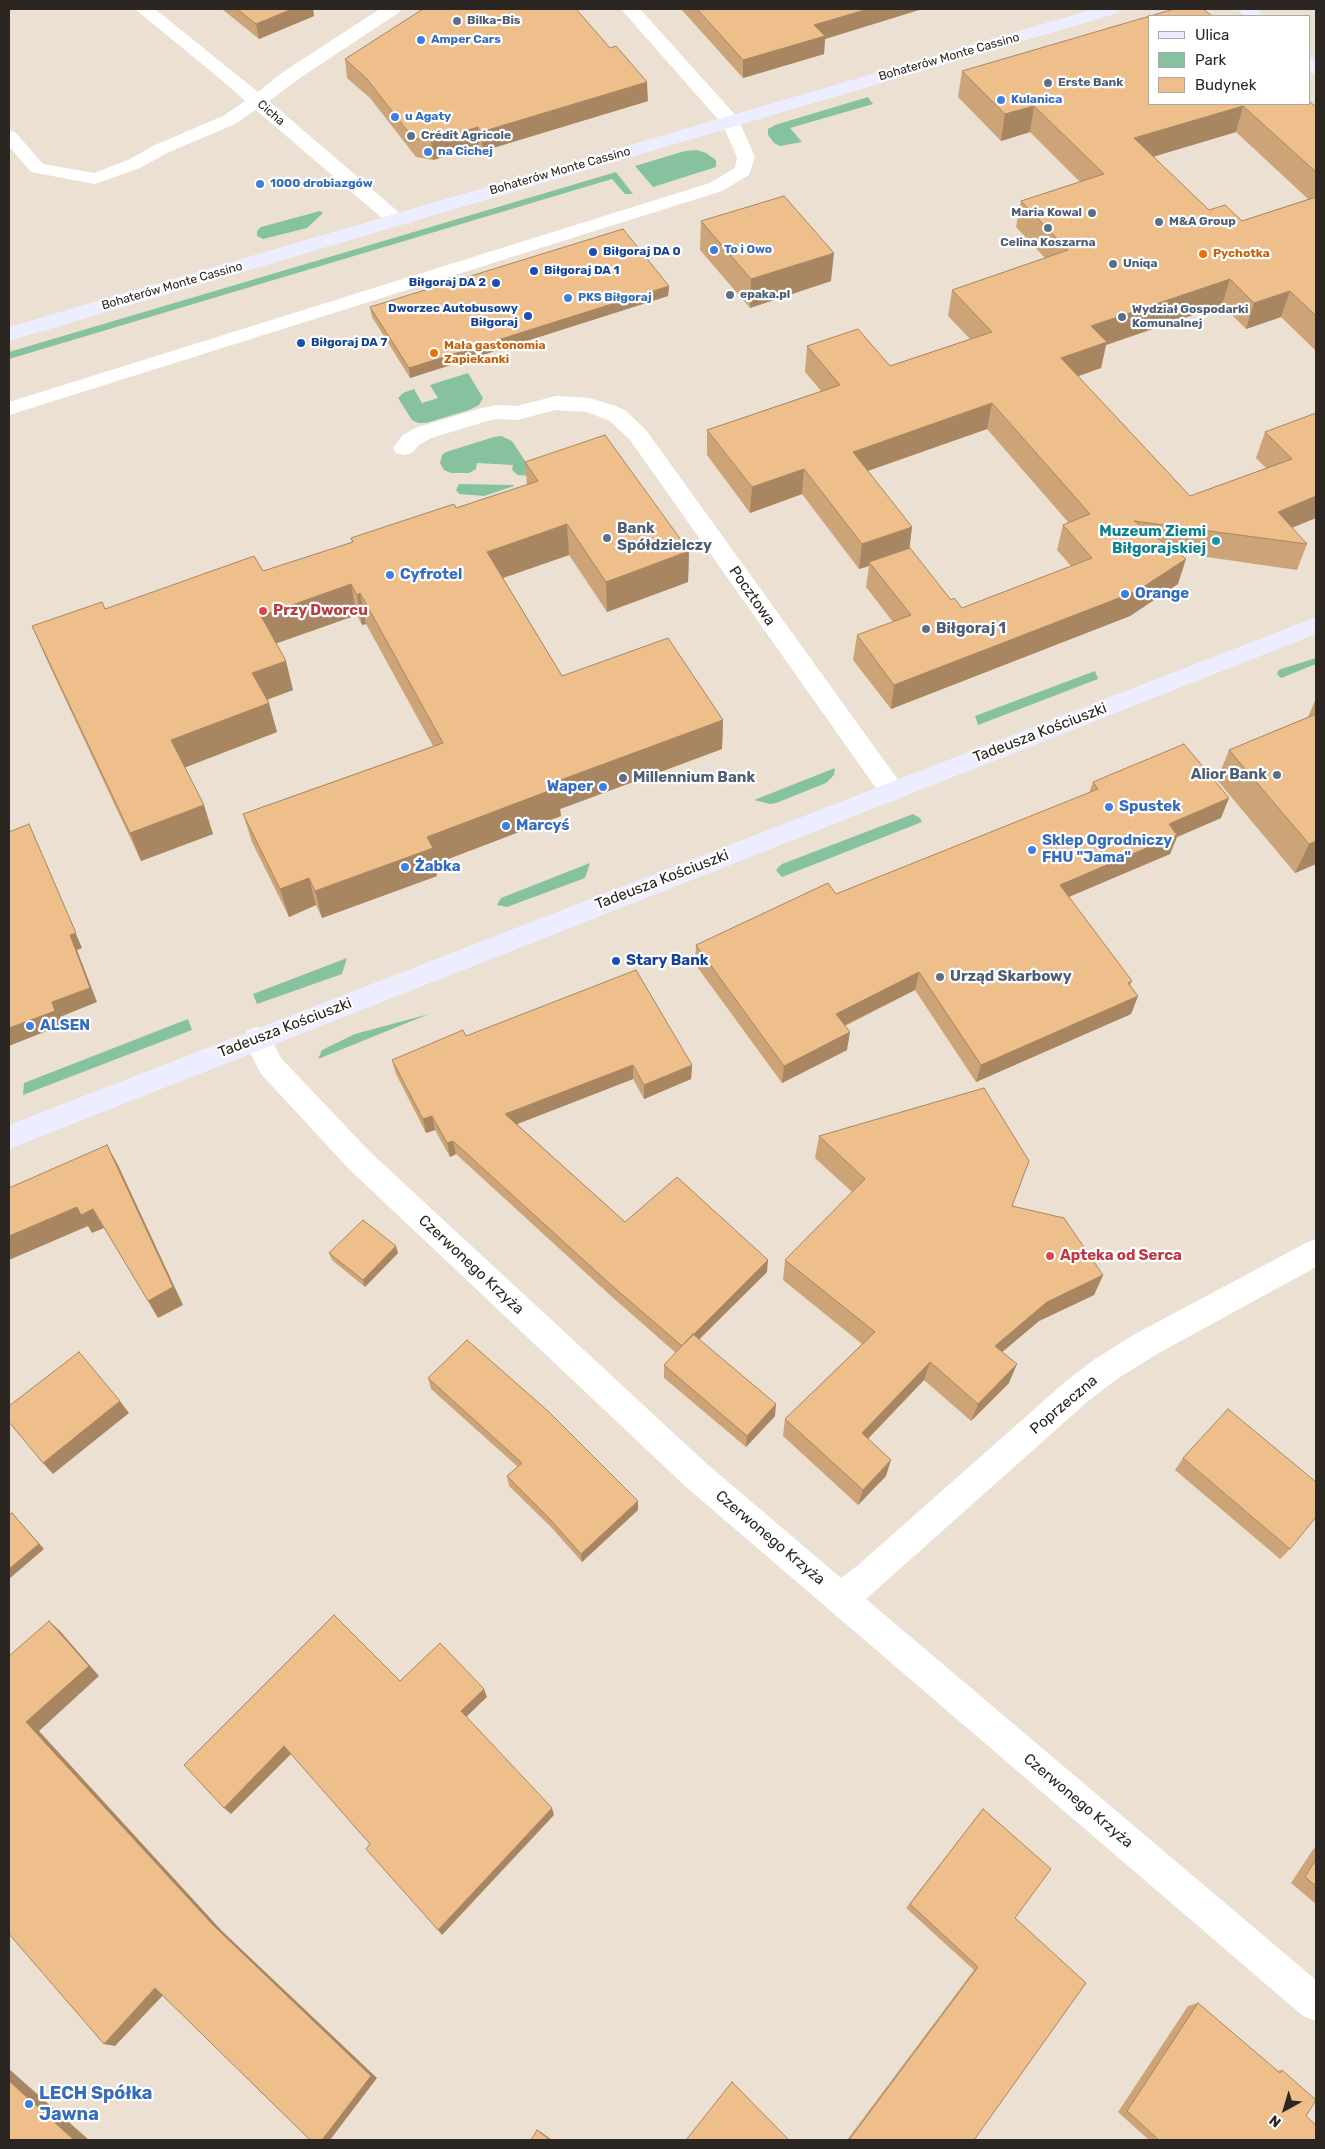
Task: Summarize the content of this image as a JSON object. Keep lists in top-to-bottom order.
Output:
{
  "streets": {
    "street": [
      "Bohaterów Monte Cassino",
      "Cicha",
      "Pocztowa",
      "Tadeusza Kościuszki",
      "Czerwonego Krzyża",
      "Poprzeczna"
    ]
  },
  "crossings": [
    ["Bohaterów Monte Cassino", "Cicha"],
    ["Pocztowa", "Tadeusza Kościuszki"],
    ["Tadeusza Kościuszki", "Czerwonego Krzyża"],
    ["Czerwonego Krzyża", "Poprzeczna"]
  ],
  "places": [
    "Bilka-Bis",
    "Amper Cars",
    "Erste Bank",
    "Kulanica",
    "u Agaty",
    "Crédit Agricole",
    "na Cichej",
    "1000 drobiazgów",
    "Maria Kowal",
    "M&A Group",
    "Celina Koszarna",
    "To i Owo",
    "Biłgoraj DA 0",
    "Pychotka",
    "Uniqa",
    "Biłgoraj DA 1",
    "Biłgoraj DA 2",
    "epaka.pl",
    "PKS Biłgoraj",
    "Dworzec Autobusowy Biłgoraj",
    "Wydział Gospodarki Komunalnej",
    "Biłgoraj DA 7",
    "Mała gastonomia Zapiekanki",
    "Bank Spółdzielczy",
    "Muzeum Ziemi Biłgorajskiej",
    "Cyfrotel",
    "Orange",
    "Przy Dworcu",
    "Biłgoraj 1",
    "Alior Bank",
    "Millennium Bank",
    "Waper",
    "Spustek",
    "Marcyś",
    "Sklep Ogrodniczy FHU \"Jama\"",
    "Żabka",
    "Stary Bank",
    "Urząd Skarbowy",
    "ALSEN",
    "Apteka od Serca",
    "LECH Spółka Jawna"
  ],
  "legend": ["Ulica", "Park", "Budynek"],
  "north": "bottom left"
}
